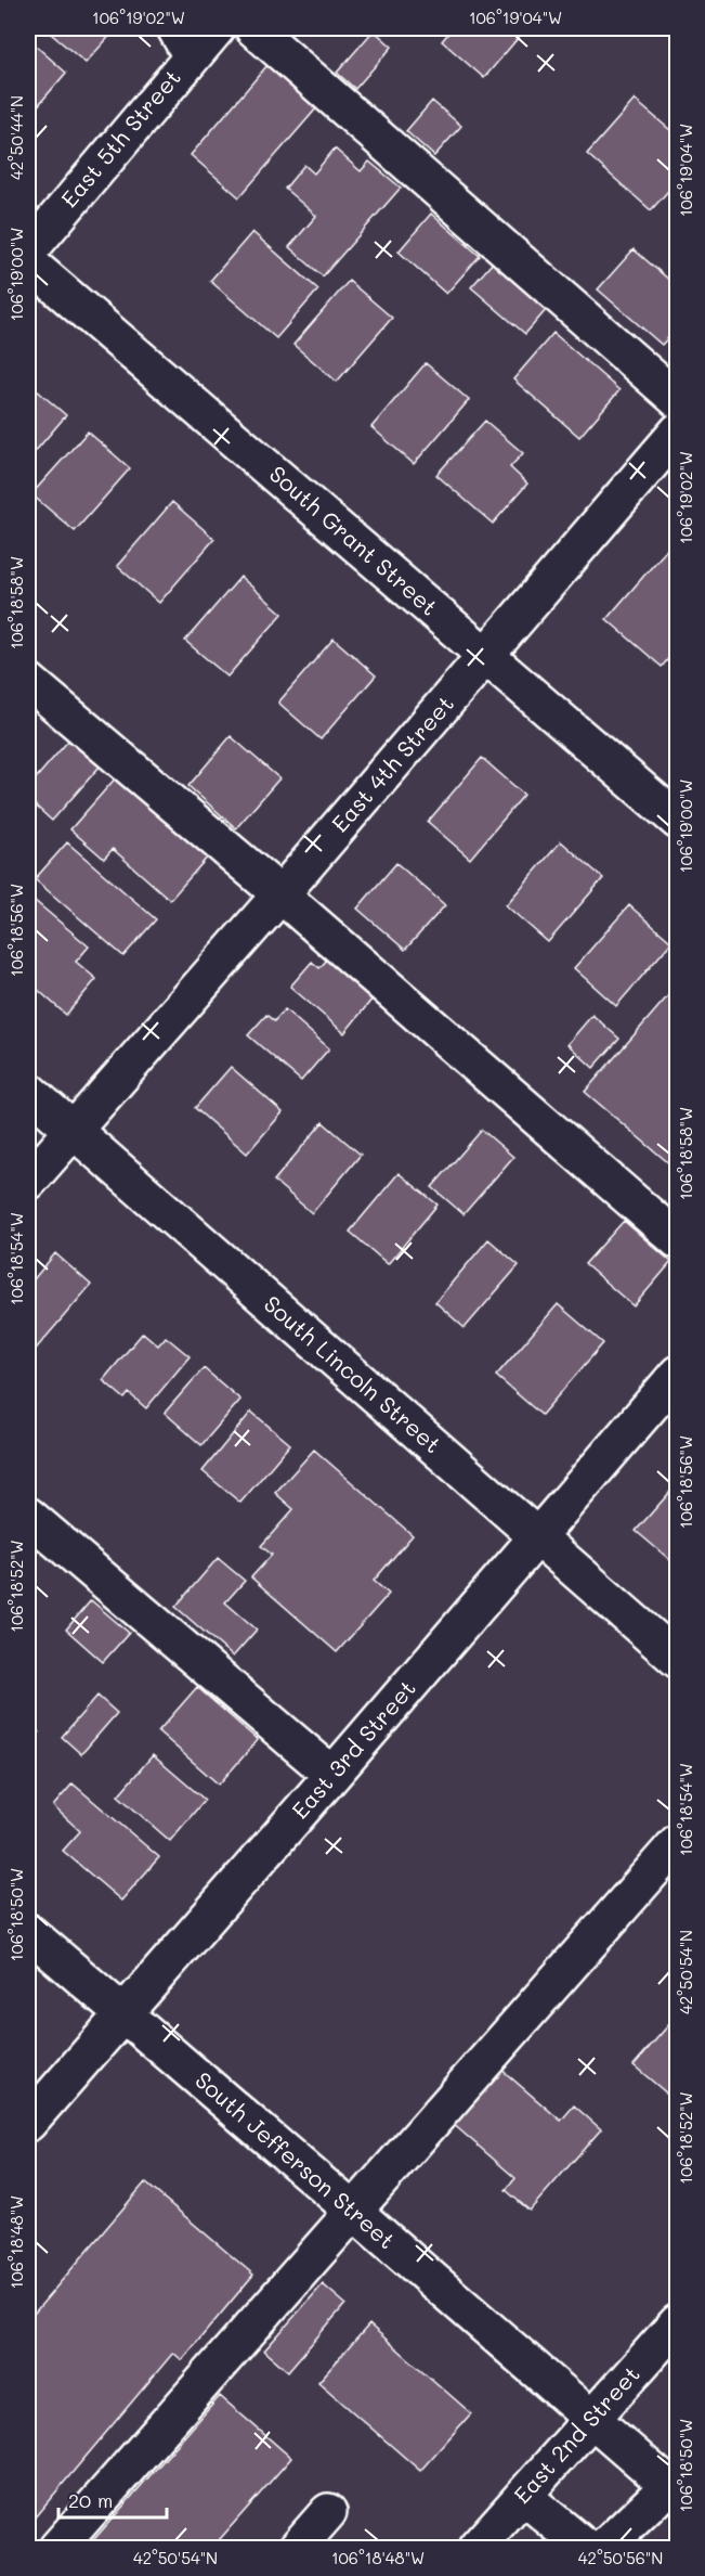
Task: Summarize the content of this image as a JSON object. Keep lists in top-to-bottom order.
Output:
{
  "streets": {
    "street": [
      "East 5th Street",
      "South Grant Street",
      "East 4th Street",
      "South Lincoln Street",
      "East 3rd Street",
      "South Jefferson Street",
      "East 2nd Street"
    ]
  },
  "crossings": [
    ["South Grant Street", "East 4th Street"],
    ["East 4th Street", "South Lincoln Street"],
    ["South Lincoln Street", "East 3rd Street"],
    ["East 3rd Street", "South Jefferson Street"],
    ["South Jefferson Street", "East 2nd Street"]
  ],
  "scale_bar": "20 m",
  "coordinates": [
    "106°19'02\"W",
    "106°19'04\"W",
    "42°50'44\"N",
    "106°19'00\"W",
    "106°18'58\"W",
    "106°18'56\"W",
    "106°18'54\"W",
    "106°18'52\"W",
    "106°18'50\"W",
    "42°50'54\"N",
    "106°18'48\"W",
    "42°50'56\"N"
  ]
}
